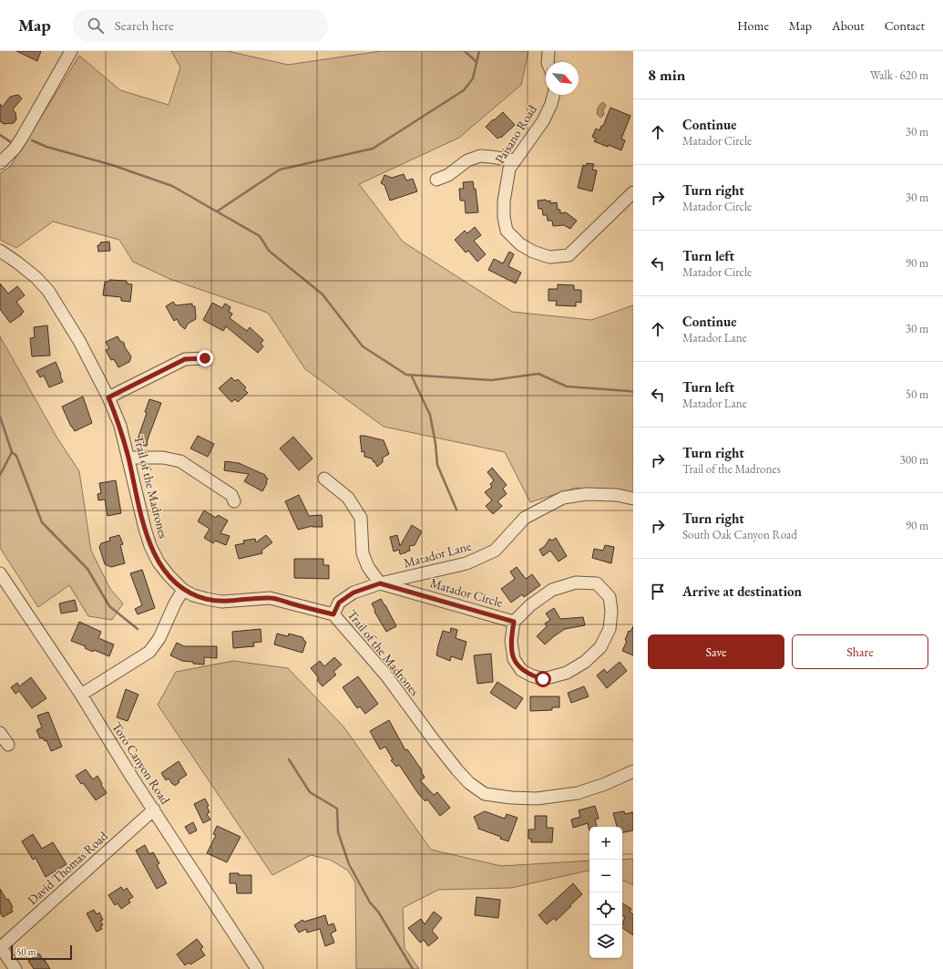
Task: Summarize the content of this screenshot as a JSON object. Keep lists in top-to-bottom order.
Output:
{
  "streets": {
    "street": [
      "Paisano Road",
      "Trail of the Madrones",
      "Matador Lane",
      "Matador Circle",
      "Toro Canyon Road",
      "David Thomas Road"
    ]
  },
  "crossings": [
    ["Trail of the Madrones", "Matador Lane"],
    ["Matador Lane", "Matador Circle"],
    ["Toro Canyon Road", "David Thomas Road"]
  ],
  "scale_bar": "50 m",
  "north": "bottom right",
  "page": {
    "header": "Map",
    "search": "Search here",
    "nav": [
      "Home",
      "Map",
      "About",
      "Contact"
    ],
    "heading": ["8 min", "Walk · 620 m"],
    "list": [
      ["Continue", "Matador Circle", "30 m"],
      ["Turn right", "Matador Circle", "30 m"],
      ["Turn left", "Matador Circle", "90 m"],
      ["Continue", "Matador Lane", "30 m"],
      ["Turn left", "Matador Lane", "50 m"],
      ["Turn right", "Trail of the Madrones", "300 m"],
      ["Turn right", "South Oak Canyon Road", "90 m"],
      "Arrive at destination"
    ],
    "buttons": ["Save", "Share"],
    "map_buttons": ["+", "−"],
    "scale": "50 m"
  }
}
